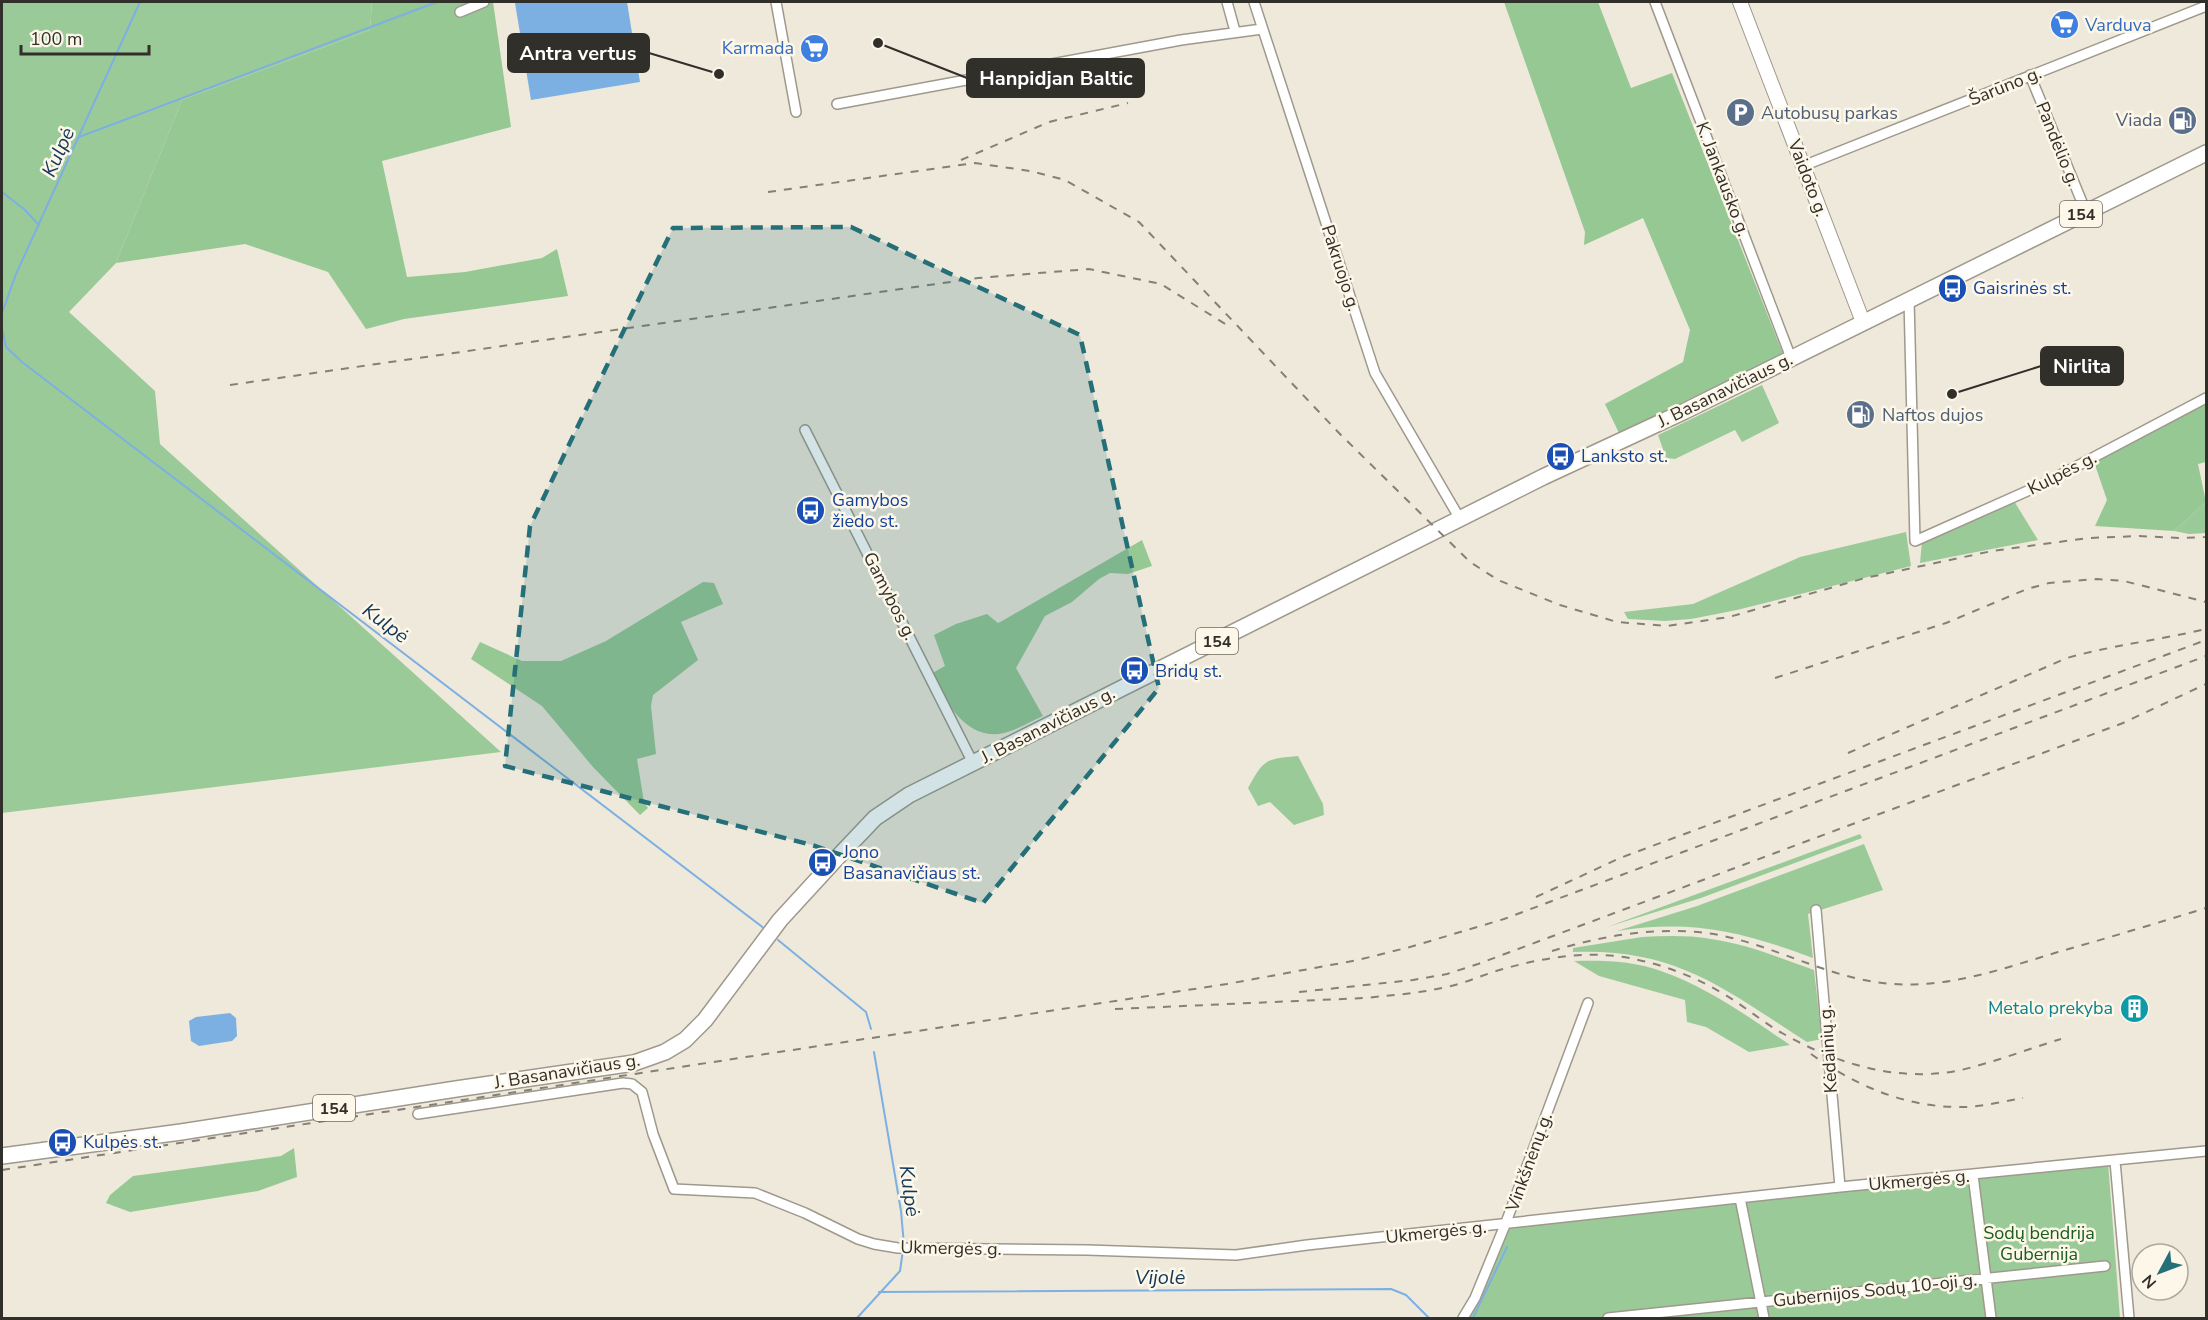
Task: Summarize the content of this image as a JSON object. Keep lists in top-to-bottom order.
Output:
{
  "streets": {
    "main road": ["Vaidoto g.", "154", "J. Basanavičiaus g."],
    "street": [
      "Šarūno g.",
      "Pandėlio g.",
      "K. Jankausko g.",
      "Pakruojo g.",
      "Kulpės g.",
      "Gamybos g.",
      "Kėdainių g.",
      "Vinkšnėnų g.",
      "Ukmergės g.",
      "Gubernijos Sodų 10-oji g."
    ]
  },
  "crossings": [
    ["Šarūno g.", "Pandėlio g."],
    ["Šarūno g.", "Vaidoto g."],
    ["Pandėlio g.", "J. Basanavičiaus g."],
    ["Vaidoto g.", "J. Basanavičiaus g."],
    ["K. Jankausko g.", "J. Basanavičiaus g."],
    ["Pakruojo g.", "J. Basanavičiaus g."],
    ["J. Basanavičiaus g.", "Kulpės g."],
    ["J. Basanavičiaus g.", "Gamybos g."],
    ["Kėdainių g.", "Ukmergės g."],
    ["Vinkšnėnų g.", "Ukmergės g."]
  ],
  "water": ["Kulpė", "Vijolė"],
  "parks": ["Sodų bendrija Gubernija"],
  "places": {
    "supermarket": ["Varduva", "Karmada"],
    "other": ["Hanpidjan Baltic", "Antra vertus", "Nirlita"],
    "parking": ["Autobusų parkas"],
    "fuel station": ["Viada", "Naftos dujos"],
    "bus stop": [
      "Gaisrinės st.",
      "Lanksto st.",
      "Gamybos žiedo st.",
      "Bridų st.",
      "Jono Basanavičiaus st.",
      "Kulpės st."
    ],
    "building": ["Metalo prekyba"]
  },
  "scale_bar": "100 m",
  "north": "bottom left"
}
